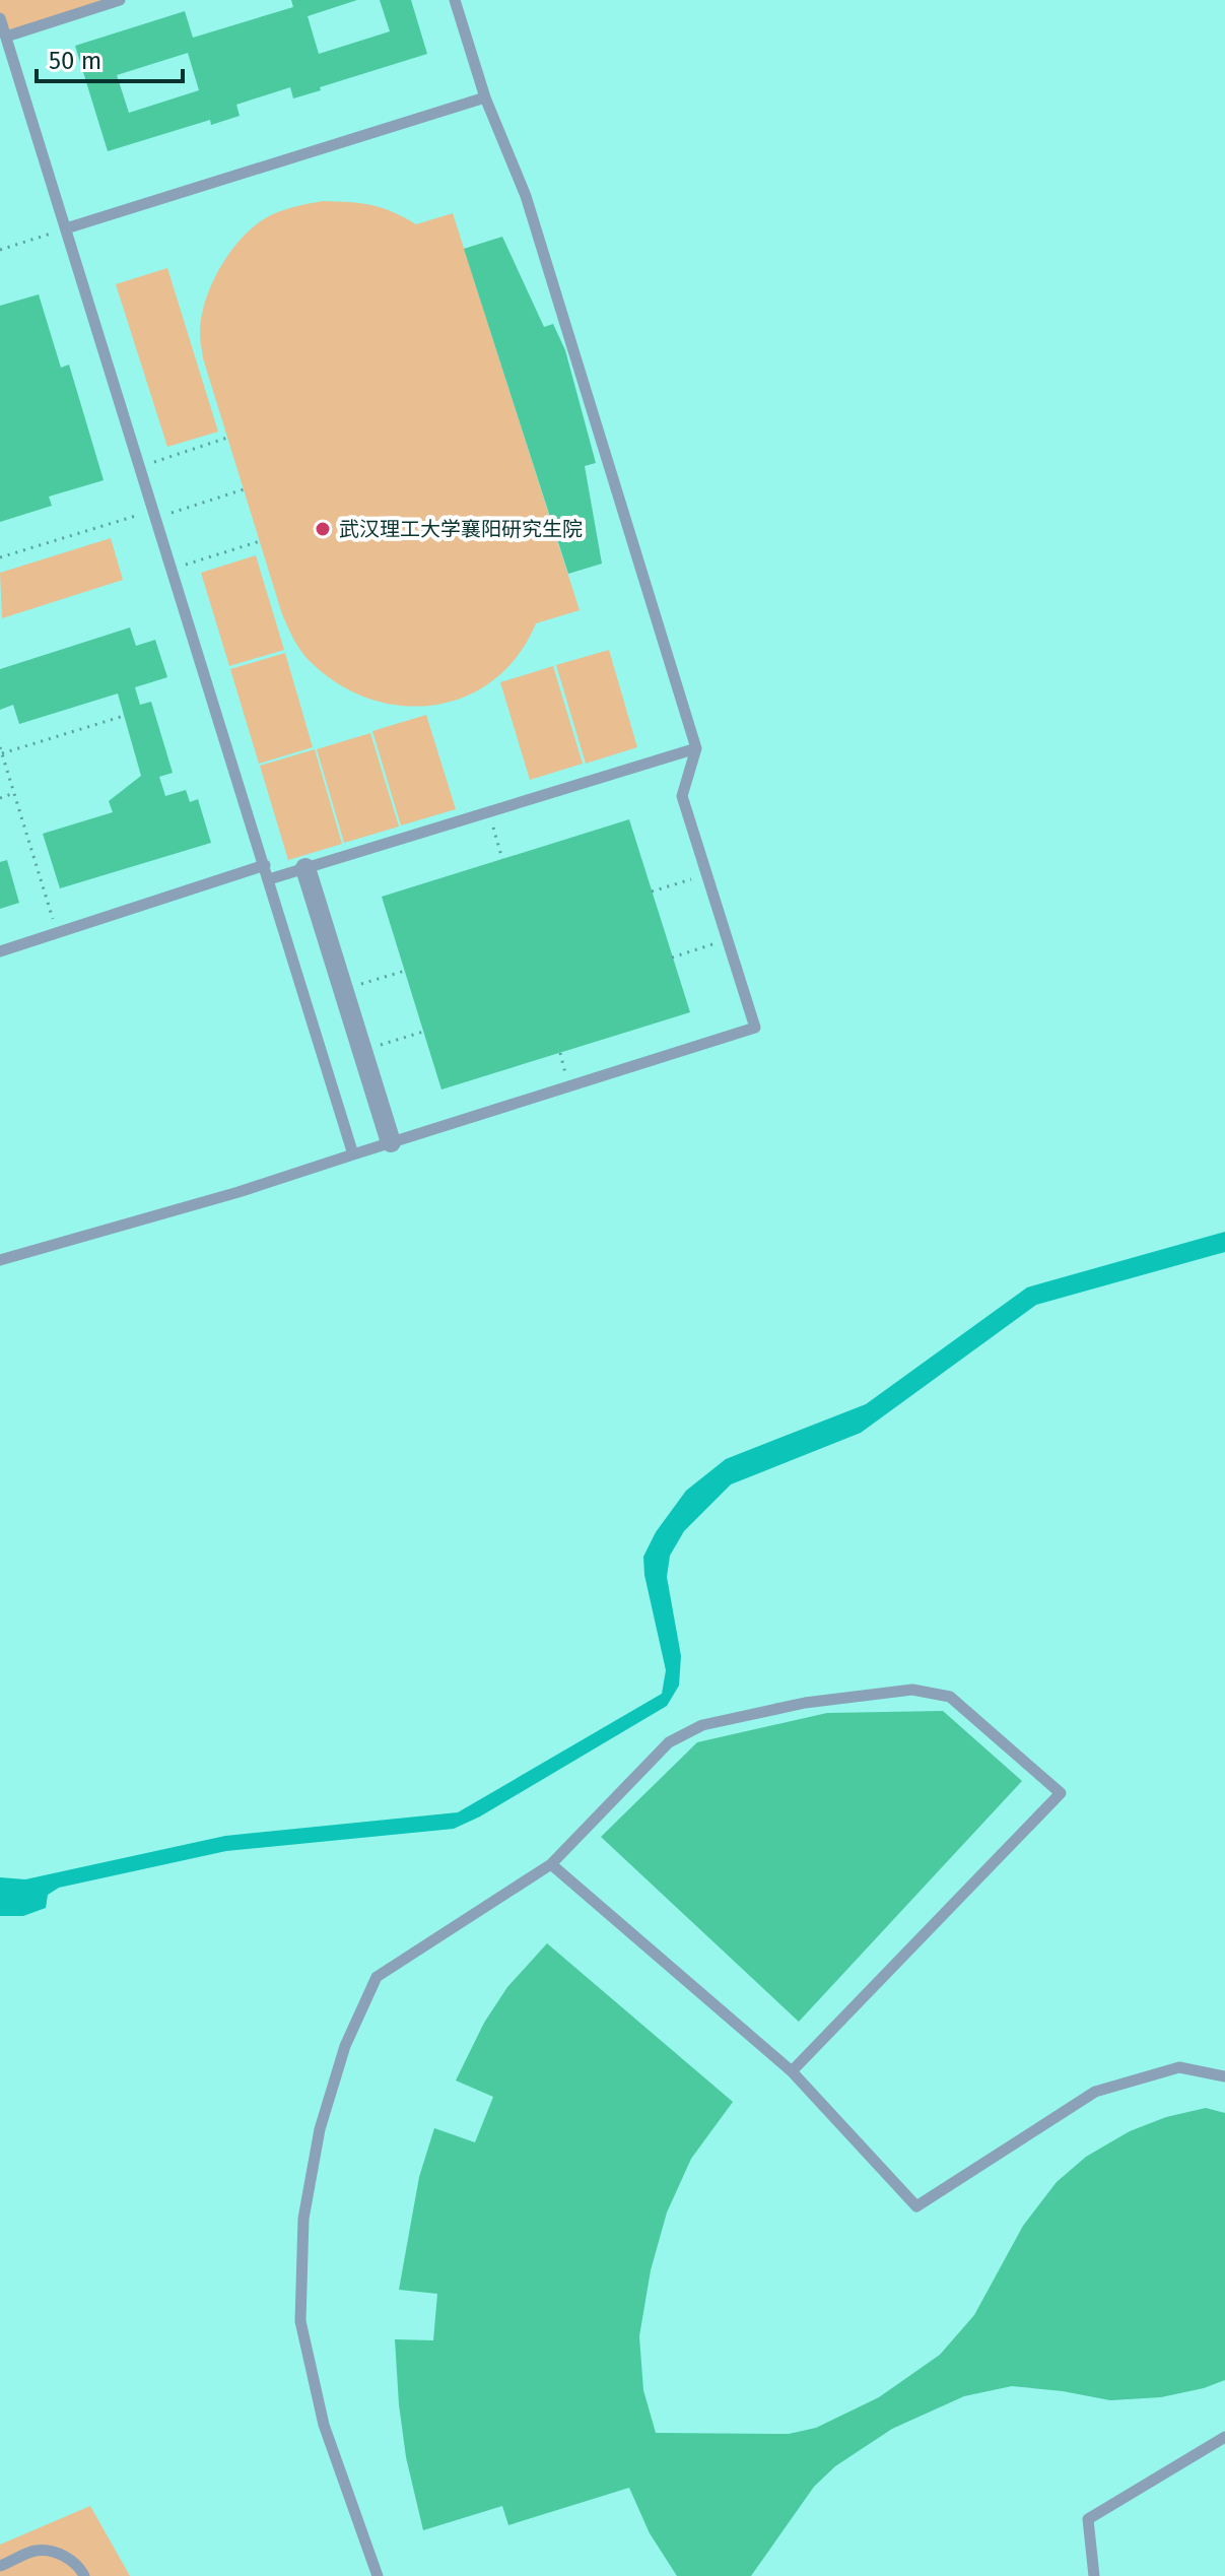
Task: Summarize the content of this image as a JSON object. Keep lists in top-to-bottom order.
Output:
{
  "places": ["武汉理工大学襄阳研究生院"],
  "scale_bar": "50 m"
}
